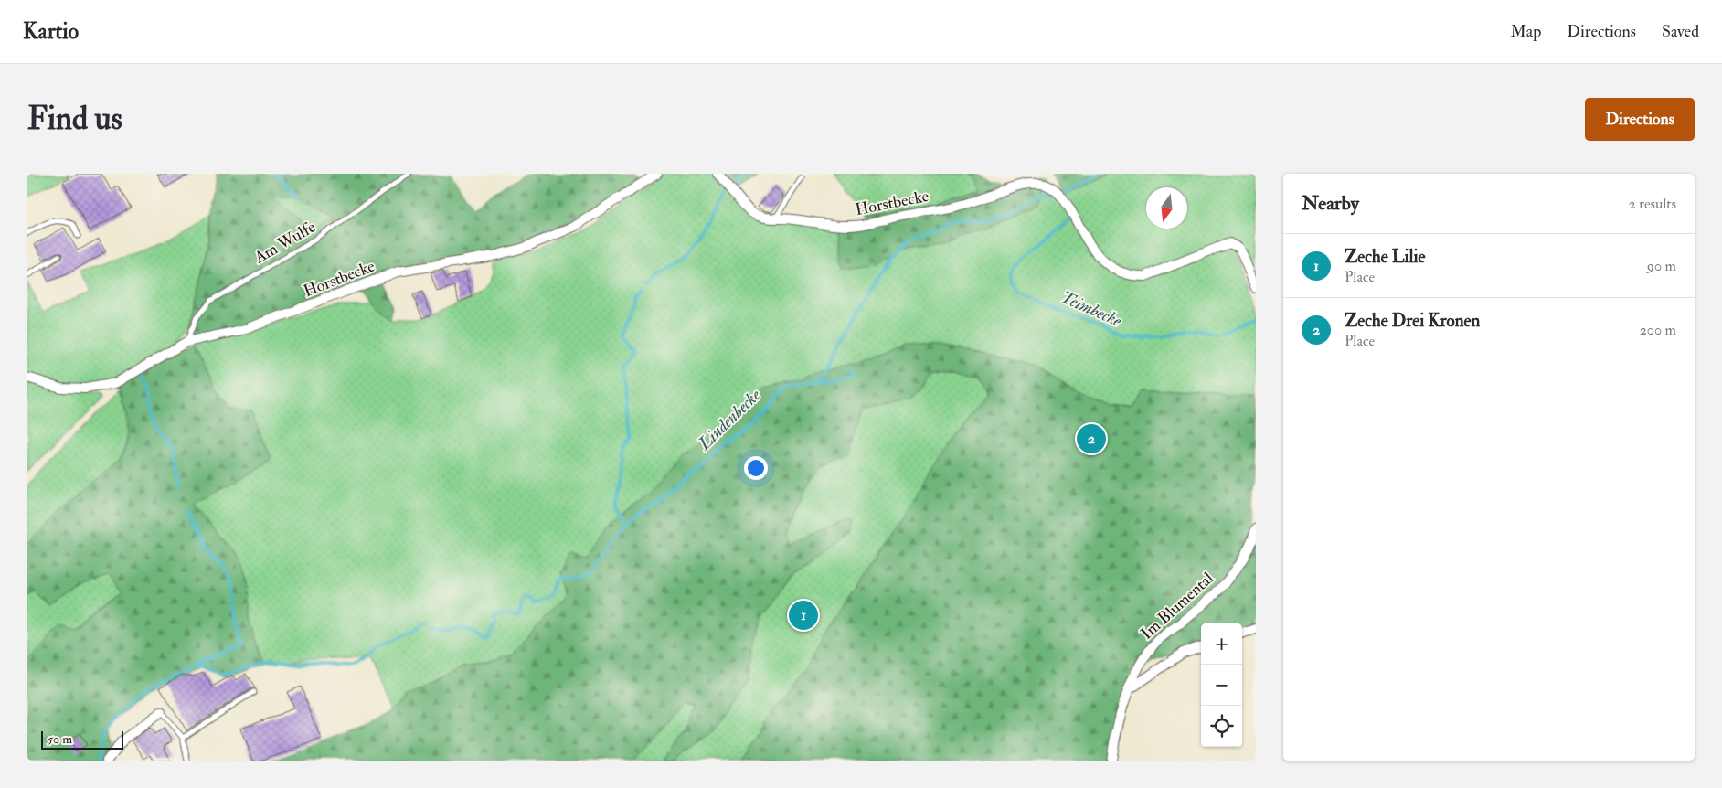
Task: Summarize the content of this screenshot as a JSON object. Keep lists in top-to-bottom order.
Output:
{
  "streets": {
    "street": ["Horstbecke", "Im Blumental"],
    "lane": ["Am Wulfe"]
  },
  "crossings": [
    ["Horstbecke", "Am Wulfe"]
  ],
  "water": ["Teimbecke", "Lindenbecke"],
  "scale_bar": "50 m",
  "north": "bottom",
  "page": {
    "header": "Kartio",
    "nav": ["Map", "Directions", "Saved"],
    "buttons": "Directions",
    "title": "Find us",
    "heading": ["Nearby", "2 results"],
    "list": [
      {
        "mark": "1",
        "name": "Zeche Lilie",
        "note": "Place",
        "value": "90 m"
      },
      {
        "mark": "2",
        "name": "Zeche Drei Kronen",
        "note": "Place",
        "value": "200 m"
      }
    ],
    "pins": ["2", "1"],
    "map_buttons": ["+", "−"],
    "scale": "50 m"
  }
}
